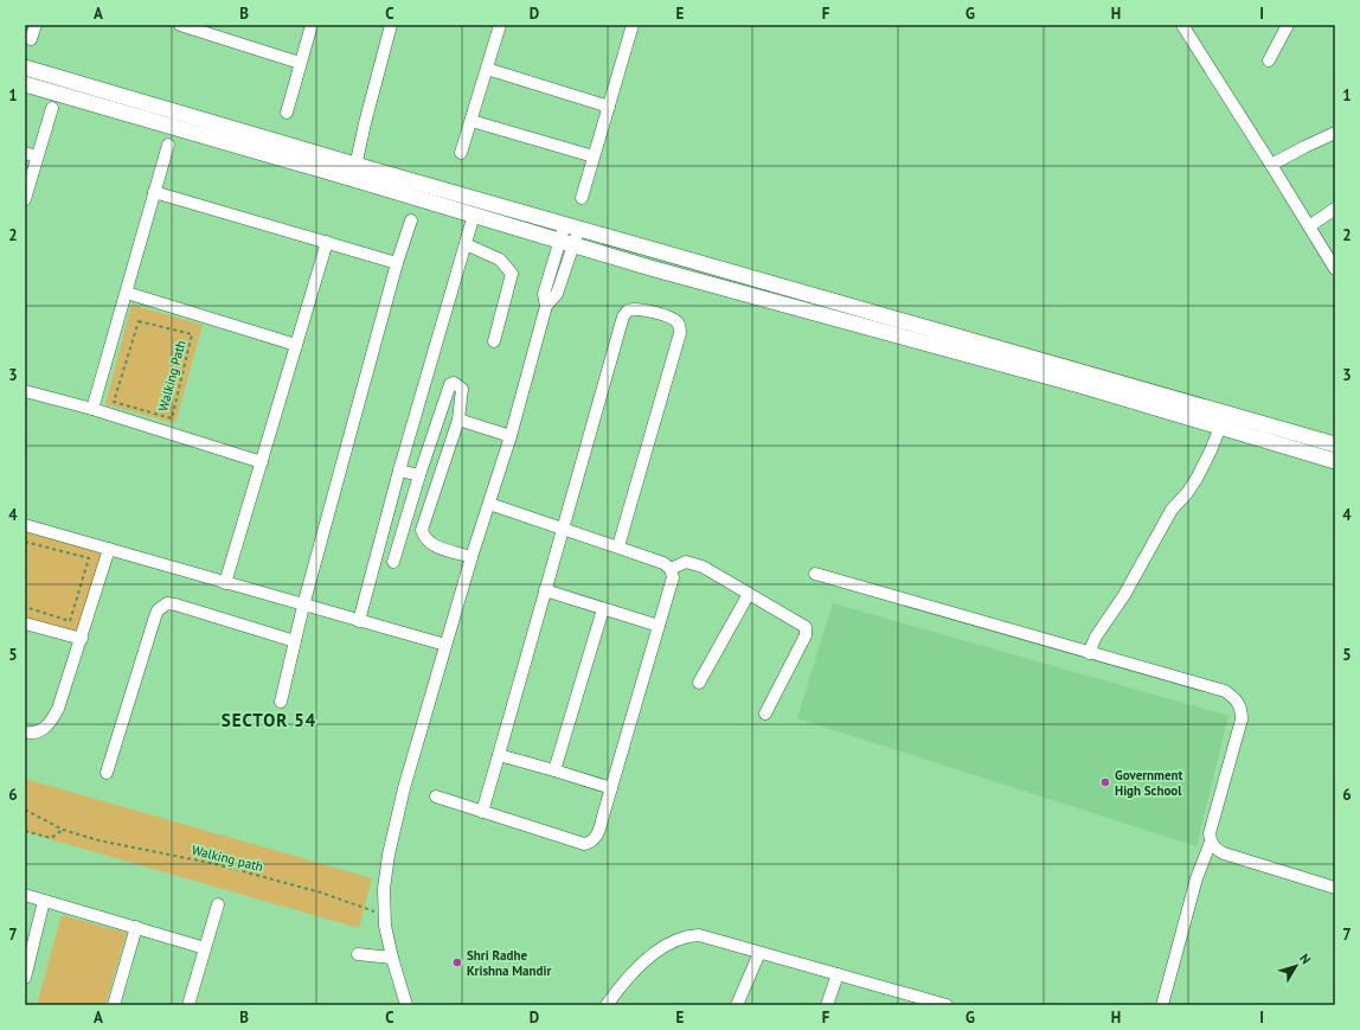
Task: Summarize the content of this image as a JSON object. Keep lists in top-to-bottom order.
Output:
{
  "streets": {
    "path": ["Walking Path", "Walking path"]
  },
  "districts": ["SECTOR 54"],
  "places": ["Government High School", "Shri Radhe Krishna Mandir"],
  "north": "top right",
  "grid": {
    "columns": [
      "A",
      "B",
      "C",
      "D",
      "E",
      "F",
      "G",
      "H",
      "I"
    ],
    "rows": [
      "1",
      "2",
      "3",
      "4",
      "5",
      "6",
      "7"
    ]
  }
}
